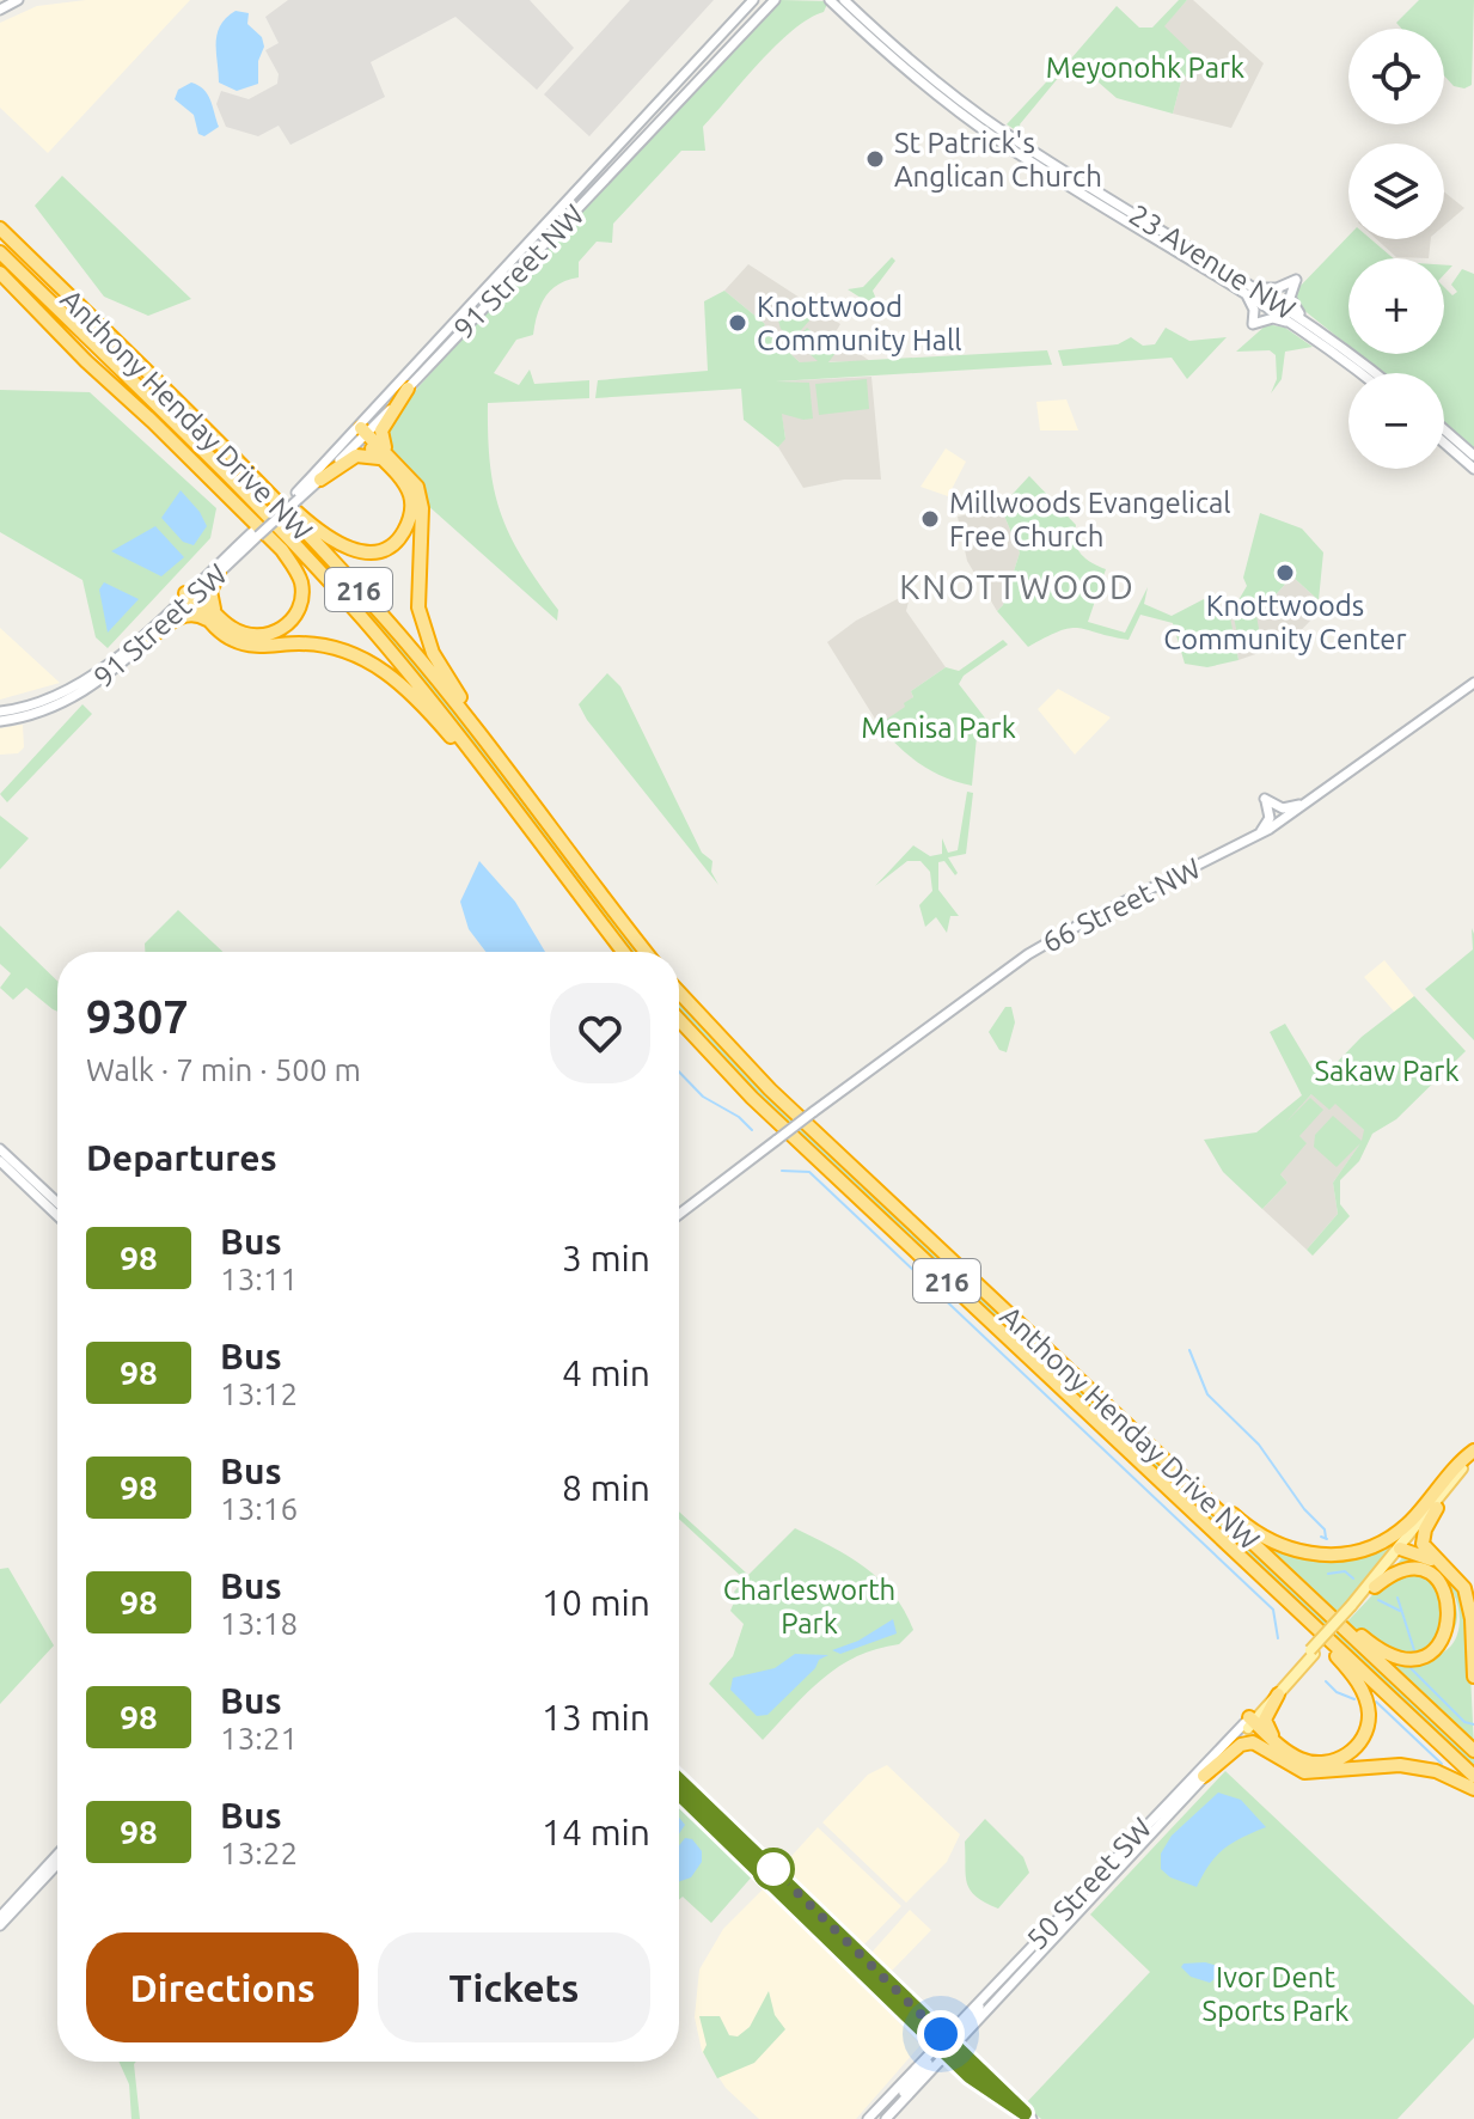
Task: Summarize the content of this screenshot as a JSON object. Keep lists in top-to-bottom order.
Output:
{
  "streets": {
    "highway": ["Anthony Henday Drive NW", "216"],
    "main road": [
      "23 Avenue NW",
      "91 Street NW",
      "91 Street SW",
      "66 Street NW",
      "50 Street SW"
    ]
  },
  "crossings": [
    ["91 Street NW", "91 Street SW"]
  ],
  "districts": ["KNOTTWOOD"],
  "parks": [
    "Meyonohk Park",
    "Menisa Park",
    "Sakaw Park",
    "Charlesworth Park",
    "Ivor Dent Sports Park"
  ],
  "places": [
    "St Patrick's Anglican Church",
    "Knottwood Community Hall",
    "Millwoods Evangelical Free Church",
    "Knottwoods Community Center"
  ],
  "lines": ["bus line 98"],
  "page": {
    "map_buttons": ["+", "−"],
    "heading": [
      ["9307", "Walk · 7 min · 500 m"],
      "Departures"
    ],
    "list": [
      {
        "mark": "98",
        "name": "Bus",
        "note": "13:11",
        "value": "3 min"
      },
      {
        "mark": "98",
        "name": "Bus",
        "note": "13:12",
        "value": "4 min"
      },
      {
        "mark": "98",
        "name": "Bus",
        "note": "13:16",
        "value": "8 min"
      },
      {
        "mark": "98",
        "name": "Bus",
        "note": "13:18",
        "value": "10 min"
      },
      {
        "mark": "98",
        "name": "Bus",
        "note": "13:21",
        "value": "13 min"
      },
      {
        "mark": "98",
        "name": "Bus",
        "note": "13:22",
        "value": "14 min"
      }
    ],
    "buttons": ["Directions", "Tickets"]
  }
}
